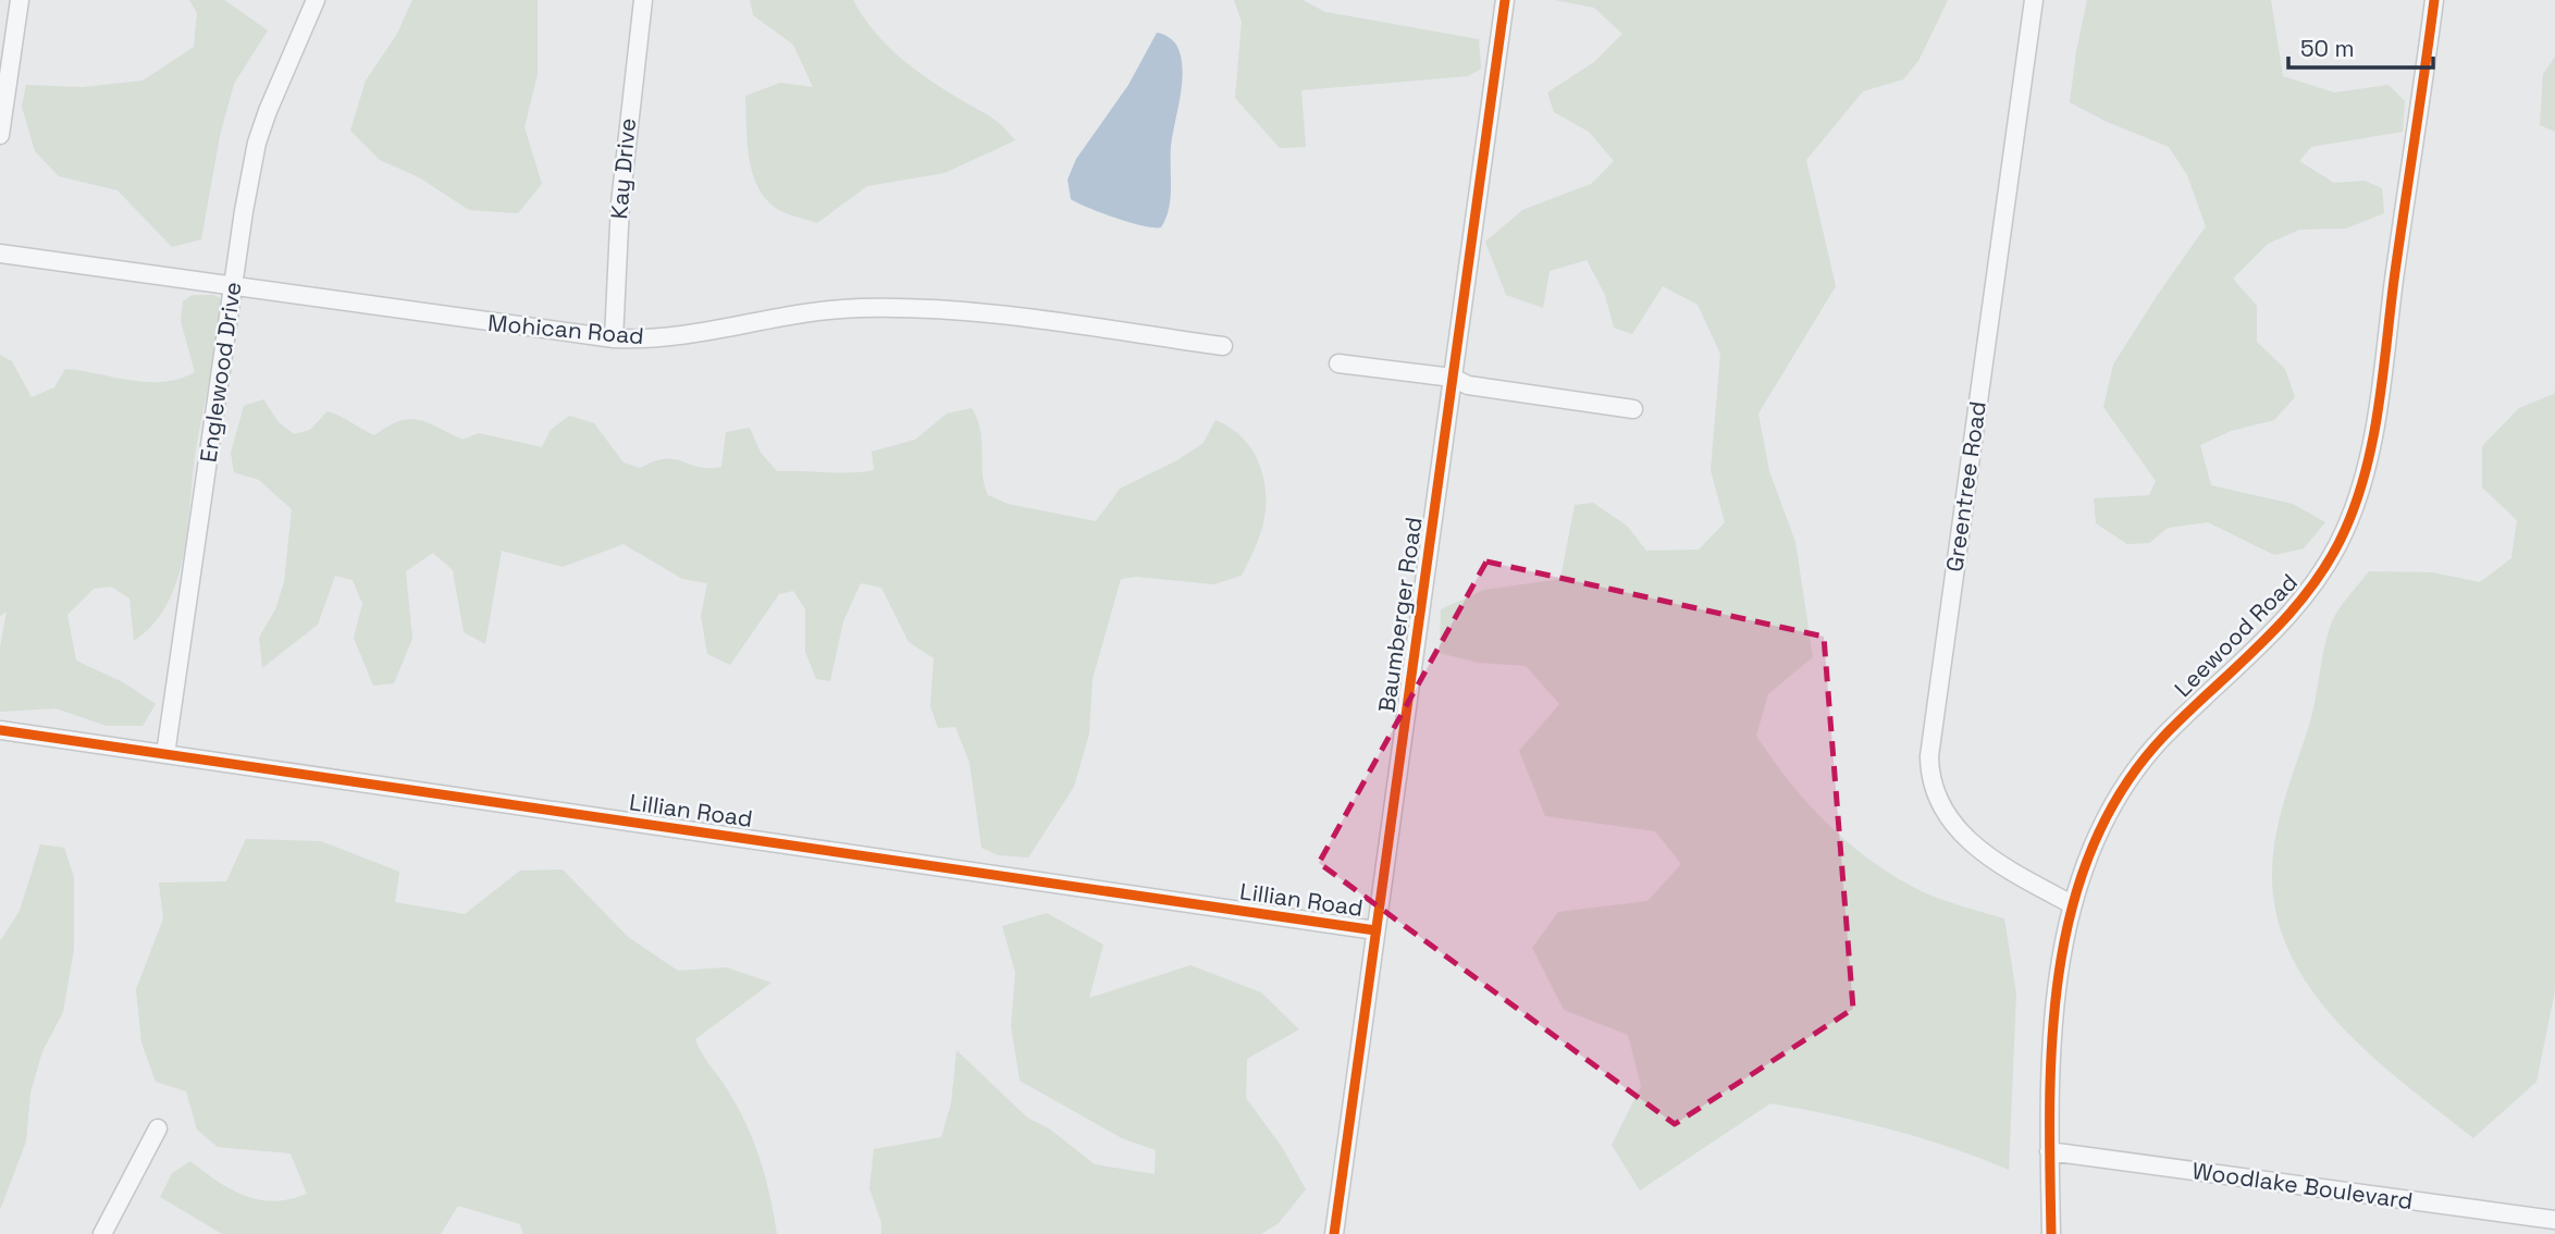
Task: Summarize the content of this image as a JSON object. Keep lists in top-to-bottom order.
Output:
{
  "streets": {
    "street": [
      "Kay Drive",
      "Mohican Road",
      "Englewood Drive",
      "Greentree Road",
      "Baumberger Road",
      "Leewood Road",
      "Lillian Road",
      "Woodlake Boulevard"
    ]
  },
  "crossings": [
    ["Kay Drive", "Mohican Road"],
    ["Mohican Road", "Englewood Drive"],
    ["Englewood Drive", "Lillian Road"],
    ["Greentree Road", "Leewood Road"],
    ["Baumberger Road", "Lillian Road"],
    ["Leewood Road", "Woodlake Boulevard"]
  ],
  "scale_bar": "50 m"
}
